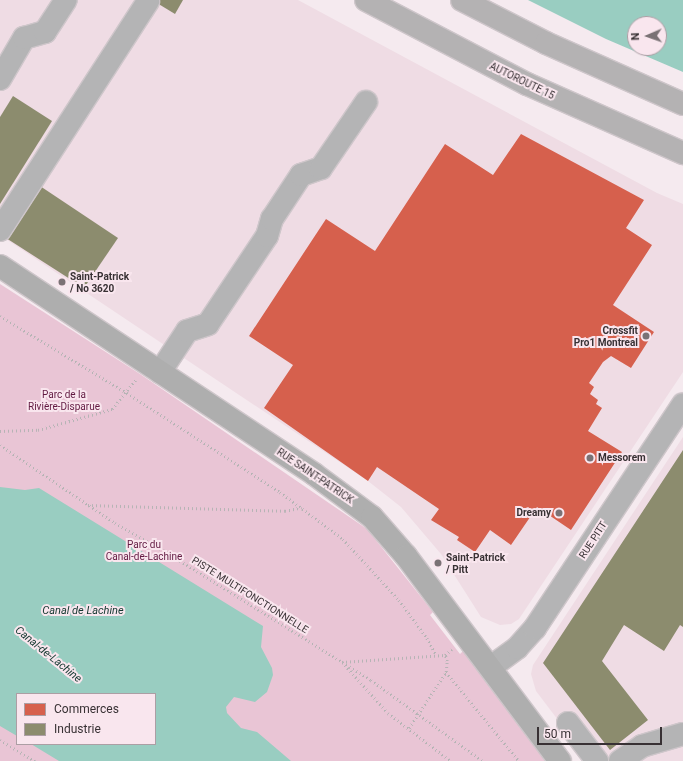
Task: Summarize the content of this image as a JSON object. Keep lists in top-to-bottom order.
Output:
{
  "streets": {
    "highway": ["AUTOROUTE 15"],
    "main road": ["RUE SAINT-PATRICK"],
    "street": ["RUE PITT"],
    "path": ["PISTE MULTIFONCTIONNELLE"]
  },
  "crossings": [
    ["RUE SAINT-PATRICK", "RUE PITT"]
  ],
  "water": ["Canal de Lachine", "Canal-de-Lachine"],
  "parks": ["Parc de la Rivière-Disparue", "Parc du Canal-de-Lachine"],
  "places": [
    "Saint-Patrick / No 3620",
    "Crossfit Pro1 Montreal",
    "Messorem",
    "Dreamy",
    "Saint-Patrick / Pitt"
  ],
  "legend": ["Commerces", "Industrie"],
  "scale_bar": "50 m",
  "north": "left"
}
